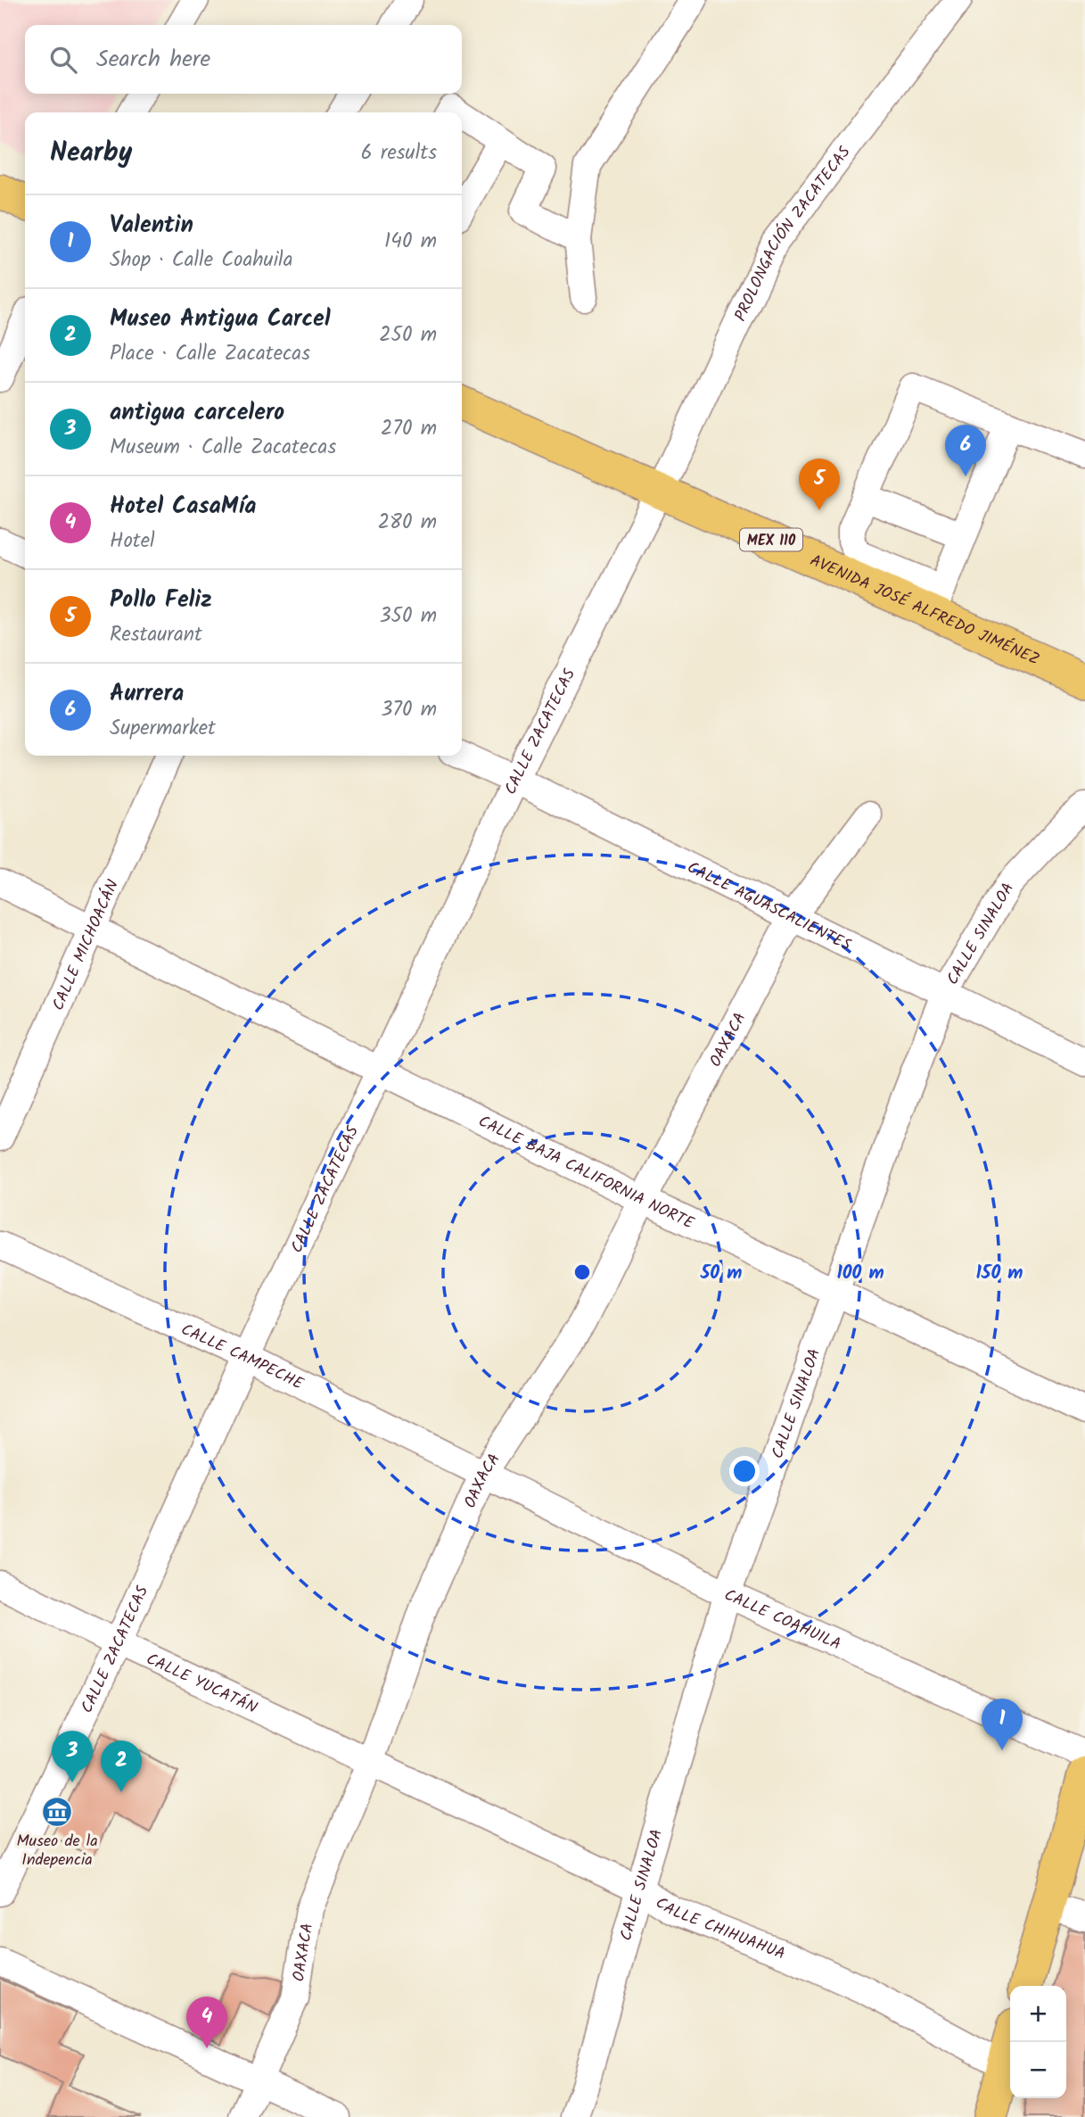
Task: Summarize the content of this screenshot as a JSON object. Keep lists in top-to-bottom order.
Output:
{
  "streets": {
    "main road": ["MEX 110", "AVENIDA JOSÉ ALFREDO JIMÉNEZ"],
    "street": [
      "PROLONGACIÓN ZACATECAS",
      "CALLE ZACATECAS",
      "CALLE AGUASCALIENTES",
      "CALLE SINALOA",
      "CALLE MICHOACÁN",
      "OAXACA",
      "CALLE BAJA CALIFORNIA NORTE",
      "CALLE CAMPECHE",
      "CALLE COAHUILA",
      "CALLE YUCATÁN",
      "CALLE CHIHUAHUA"
    ]
  },
  "crossings": [
    ["PROLONGACIÓN ZACATECAS", "AVENIDA JOSÉ ALFREDO JIMÉNEZ"],
    ["PROLONGACIÓN ZACATECAS", "CALLE ZACATECAS"],
    ["AVENIDA JOSÉ ALFREDO JIMÉNEZ", "CALLE ZACATECAS"],
    ["CALLE ZACATECAS", "CALLE AGUASCALIENTES"],
    ["CALLE ZACATECAS", "CALLE BAJA CALIFORNIA NORTE"],
    ["CALLE ZACATECAS", "CALLE CAMPECHE"],
    ["CALLE ZACATECAS", "CALLE YUCATÁN"],
    ["CALLE AGUASCALIENTES", "CALLE SINALOA"],
    ["CALLE AGUASCALIENTES", "OAXACA"],
    ["CALLE SINALOA", "CALLE BAJA CALIFORNIA NORTE"],
    ["CALLE SINALOA", "CALLE COAHUILA"],
    ["CALLE SINALOA", "CALLE CHIHUAHUA"],
    ["CALLE MICHOACÁN", "CALLE BAJA CALIFORNIA NORTE"],
    ["OAXACA", "CALLE BAJA CALIFORNIA NORTE"],
    ["OAXACA", "CALLE CAMPECHE"],
    ["OAXACA", "CALLE COAHUILA"],
    ["OAXACA", "CALLE YUCATÁN"],
    ["OAXACA", "CALLE CHIHUAHUA"],
    ["CALLE CAMPECHE", "CALLE COAHUILA"],
    ["CALLE YUCATÁN", "CALLE CHIHUAHUA"]
  ],
  "places": {
    "museum": ["Museo de la Indepencia"]
  },
  "page": {
    "search": "Search here",
    "heading": ["Nearby", "6 results"],
    "list": [
      {
        "mark": "1",
        "name": "Valentin",
        "note": "Shop · Calle Coahuila",
        "value": "140 m"
      },
      {
        "mark": "2",
        "name": "Museo Antigua Carcel",
        "note": "Place · Calle Zacatecas",
        "value": "250 m"
      },
      {
        "mark": "3",
        "name": "antigua carcelero",
        "note": "Museum · Calle Zacatecas",
        "value": "270 m"
      },
      {
        "mark": "4",
        "name": "Hotel CasaMía",
        "note": "Hotel",
        "value": "280 m"
      },
      {
        "mark": "5",
        "name": "Pollo Feliz",
        "note": "Restaurant",
        "value": "350 m"
      },
      {
        "mark": "6",
        "name": "Aurrera",
        "note": "Supermarket",
        "value": "370 m"
      }
    ],
    "pins": [
      "6",
      "5",
      "1",
      "3",
      "2",
      "4"
    ],
    "map_buttons": ["+", "−"]
  },
  "rings": ["50 m", "100 m", "150 m"]
}
